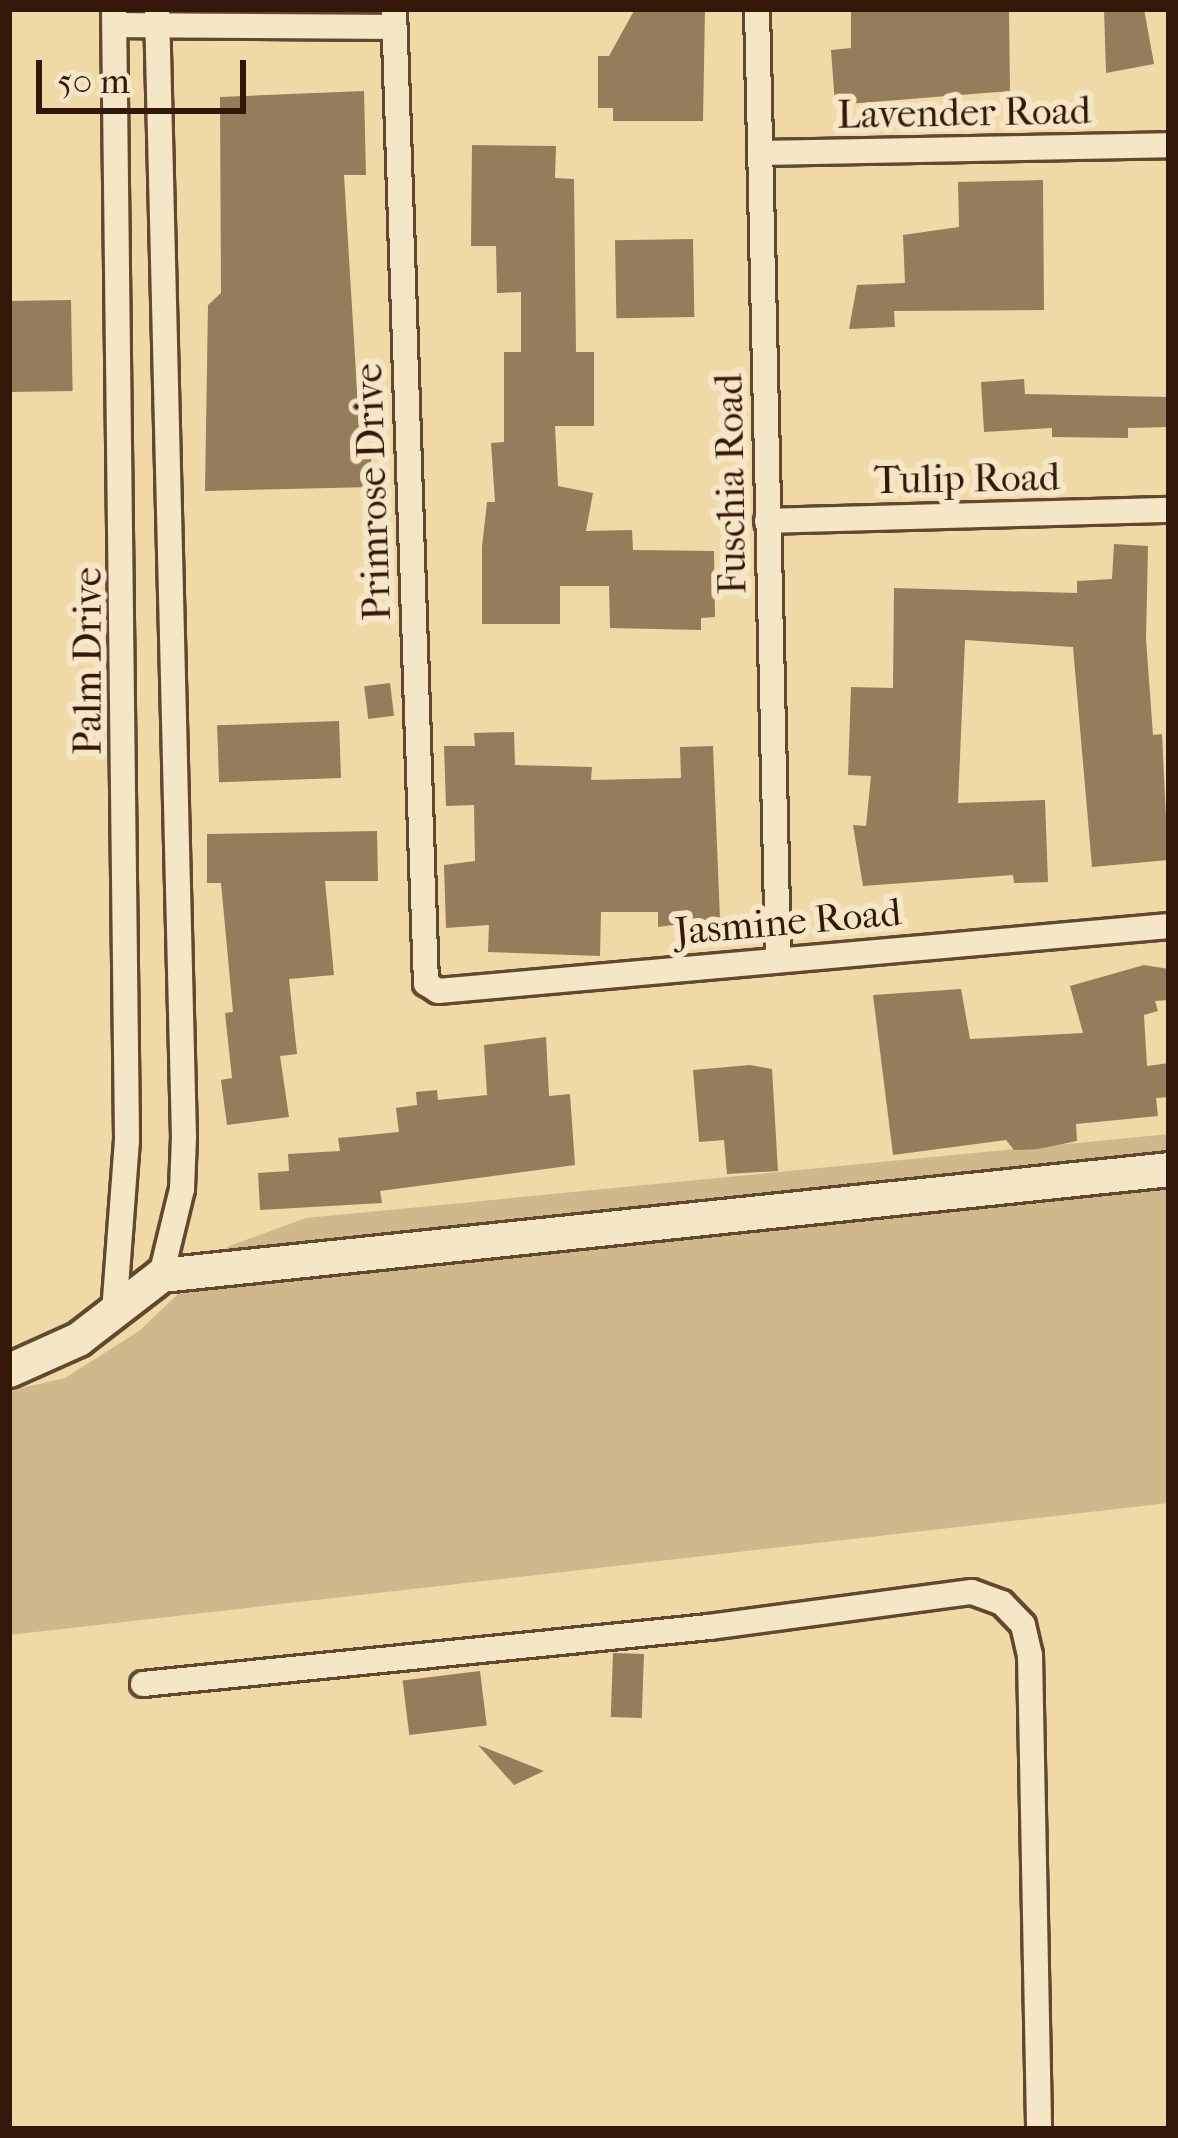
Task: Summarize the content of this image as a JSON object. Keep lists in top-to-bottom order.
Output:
{
  "streets": {
    "street": [
      "Lavender Road",
      "Tulip Road",
      "Fuschia Road",
      "Primrose Drive",
      "Palm Drive",
      "Jasmine Road"
    ]
  },
  "crossings": [
    ["Lavender Road", "Fuschia Road"],
    ["Tulip Road", "Fuschia Road"],
    ["Fuschia Road", "Jasmine Road"],
    ["Primrose Drive", "Jasmine Road"]
  ],
  "scale_bar": "50 m"
}
